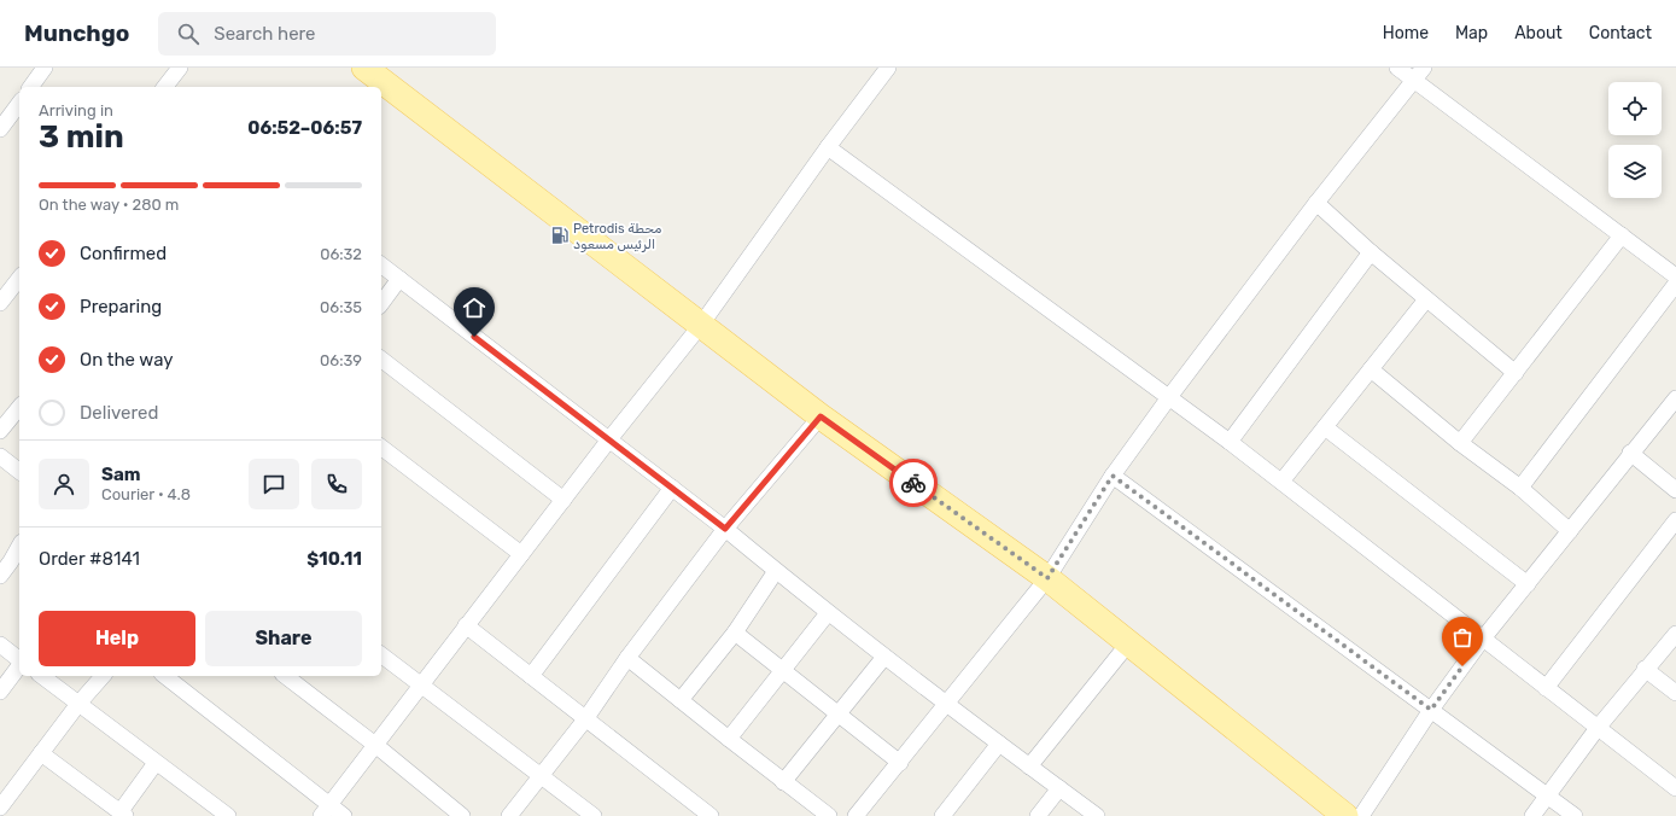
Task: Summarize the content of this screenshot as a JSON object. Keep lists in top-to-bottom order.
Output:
{
  "places": {
    "fuel station": ["Petrodis محطة الرئيس مسعود"]
  },
  "page": {
    "header": "Munchgo",
    "search": "Search here",
    "nav": [
      "Home",
      "Map",
      "About",
      "Contact"
    ],
    "heading": ["3 min", "Arriving in", "06:52–06:57"],
    "panel": [
      "Sam",
      "Courier · 4.8",
      "Order #8141",
      "$10.11"
    ],
    "bar": "On the way · 280 m",
    "list": [
      ["Confirmed", "06:32"],
      ["Preparing", "06:35"],
      ["On the way", "06:39"],
      "Delivered"
    ],
    "buttons": ["Help", "Share"]
  }
}
